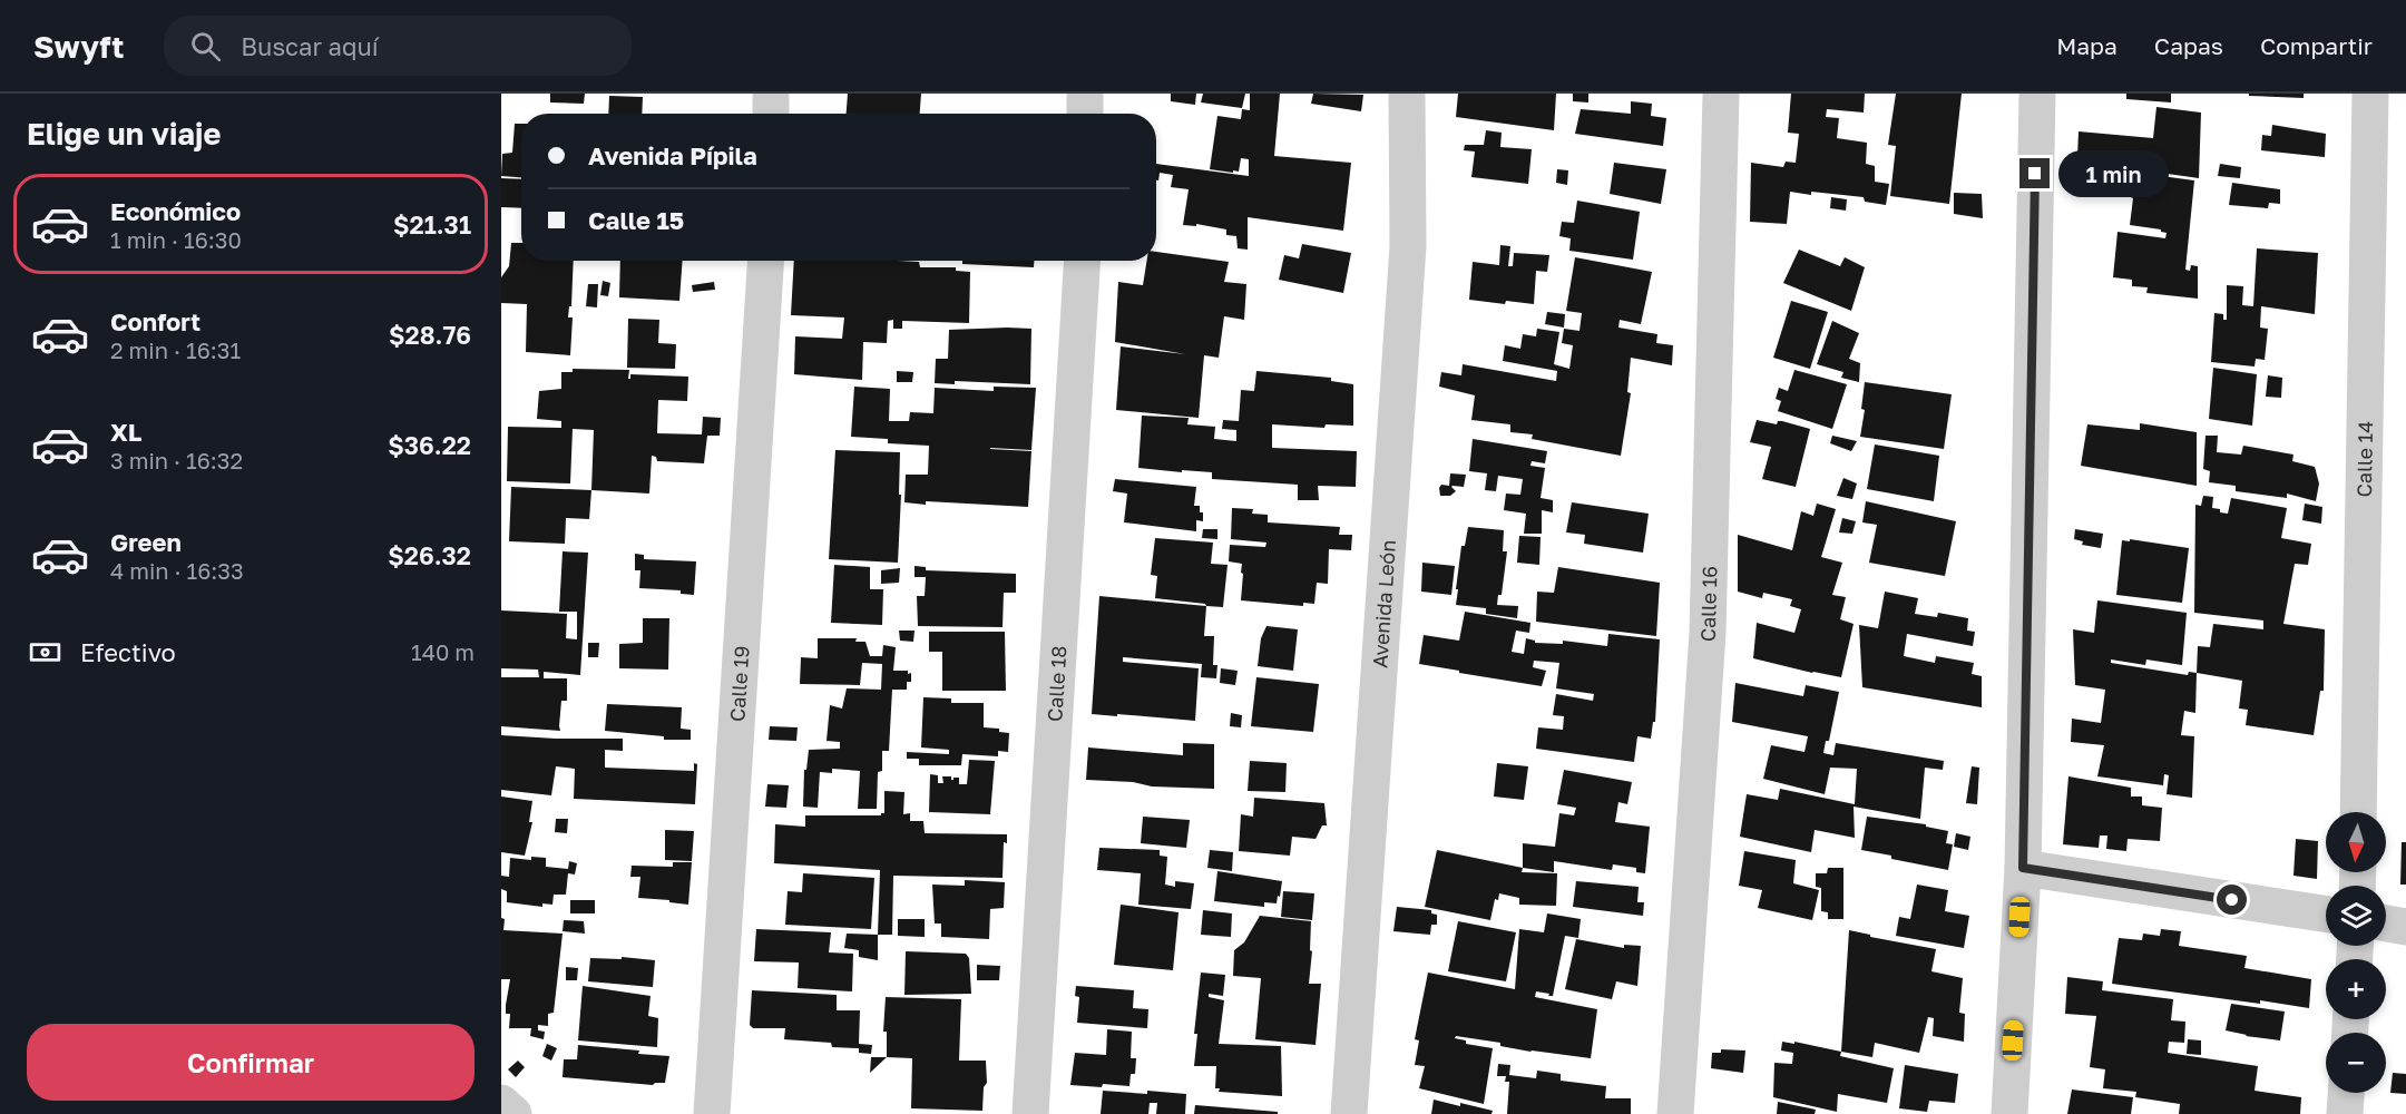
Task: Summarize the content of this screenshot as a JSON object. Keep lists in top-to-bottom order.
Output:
{
  "streets": {
    "street": [
      "Calle 14",
      "Avenida León",
      "Calle 16",
      "Calle 19",
      "Calle 18"
    ]
  },
  "north": "bottom",
  "page": {
    "header": "Swyft",
    "search": "Buscar aquí",
    "nav": ["Mapa", "Capas", "Compartir"],
    "heading": "Elige un viaje",
    "banner": ["Avenida Pípila", "Calle 15"],
    "bubble": "1 min",
    "list": [
      {
        "name": "Económico",
        "note": "1 min · 16:30",
        "value": "$21.31"
      },
      {
        "name": "Confort",
        "note": "2 min · 16:31",
        "value": "$28.76"
      },
      {
        "name": "XL",
        "note": "3 min · 16:32",
        "value": "$36.22"
      },
      {
        "name": "Green",
        "note": "4 min · 16:33",
        "value": "$26.32"
      }
    ],
    "pay": ["Efectivo", "140 m"],
    "map_buttons": ["+", "−"],
    "buttons": "Confirmar"
  }
}
